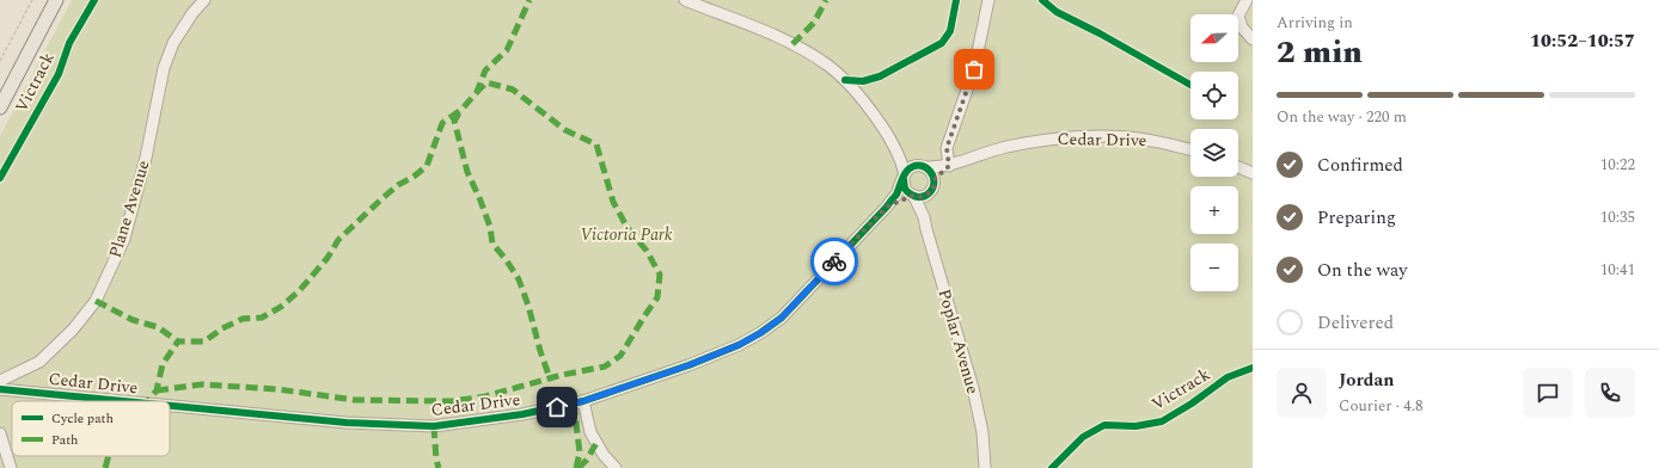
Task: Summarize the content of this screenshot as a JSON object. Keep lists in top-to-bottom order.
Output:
{
  "streets": {
    "street": ["Cedar Drive", "Plane Avenue", "Poplar Avenue"],
    "cycle path": ["Victrack"]
  },
  "crossings": [
    ["Cedar Drive", "Poplar Avenue"]
  ],
  "parks": ["Victoria Park"],
  "legend": ["Cycle path", "Path"],
  "north": "left",
  "page": {
    "heading": ["2 min", "Arriving in", "10:52–10:57"],
    "panel": ["Jordan", "Courier · 4.8"],
    "map_buttons": ["+", "−"],
    "bar": "On the way · 220 m",
    "list": [
      ["Confirmed", "10:22"],
      ["Preparing", "10:35"],
      ["On the way", "10:41"],
      "Delivered"
    ]
  }
}
